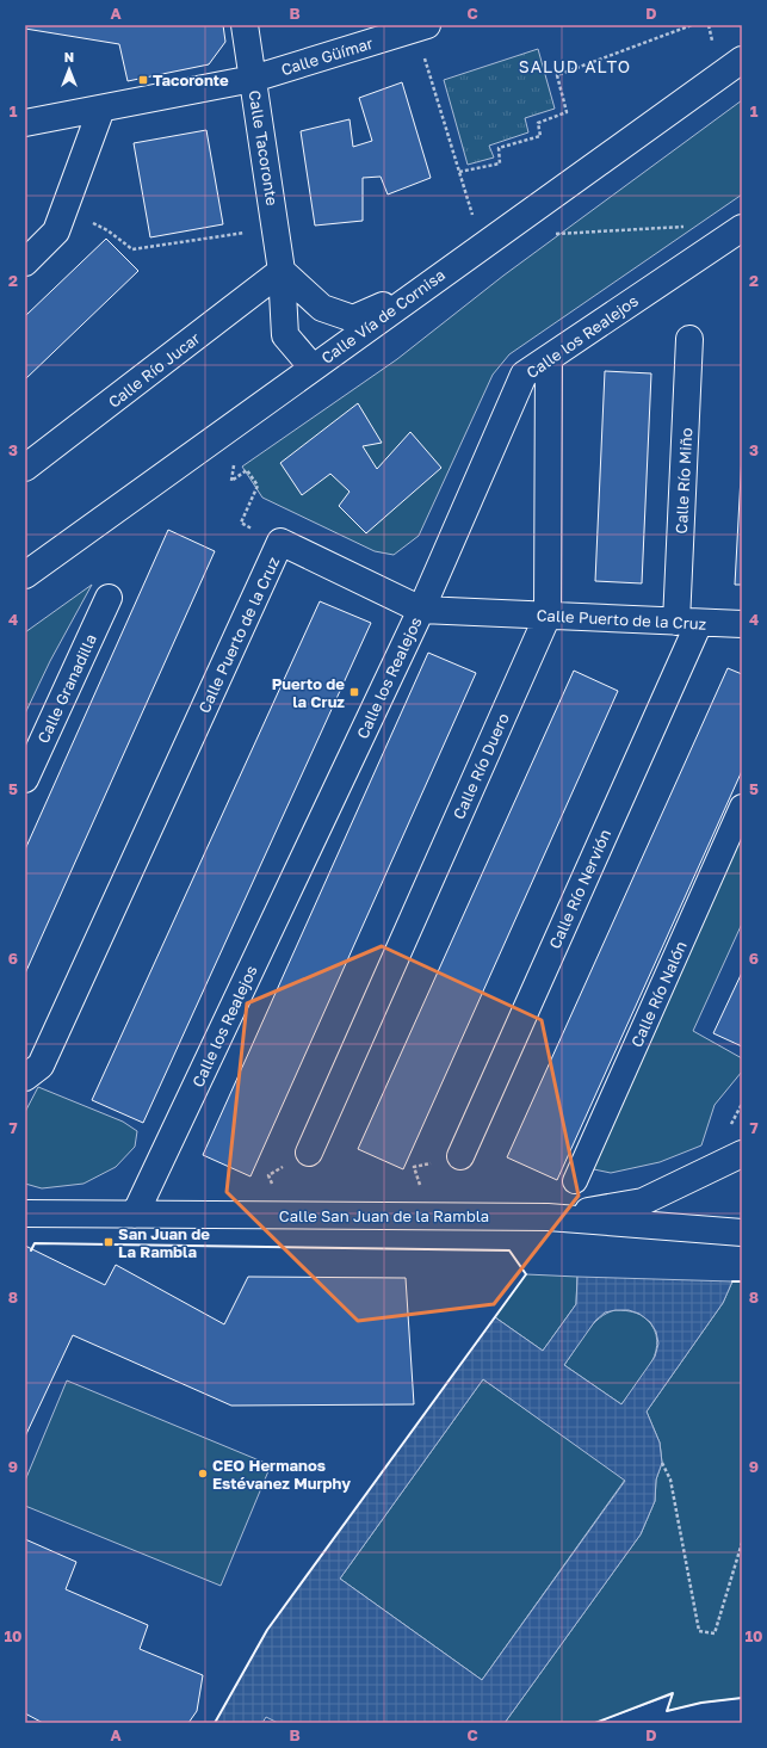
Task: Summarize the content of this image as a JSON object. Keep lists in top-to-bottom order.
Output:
{
  "streets": {
    "street": [
      "Calle Güímar",
      "Calle Tacoronte",
      "Calle Vía de Cornisa",
      "Calle los Realejos",
      "Calle Río Jucar",
      "Calle Río Miño",
      "Calle Puerto de la Cruz",
      "Calle Granadilla",
      "Calle Río Duero",
      "Calle Río Nervión",
      "Calle Río Nalón",
      "Calle San Juan de la Rambla"
    ]
  },
  "crossings": [
    ["Calle Güímar", "Calle Tacoronte"],
    ["Calle Tacoronte", "Calle Vía de Cornisa"],
    ["Calle Tacoronte", "Calle Río Jucar"],
    ["Calle los Realejos", "Calle Puerto de la Cruz"],
    ["Calle los Realejos", "Calle Río Duero"],
    ["Calle los Realejos", "Calle San Juan de la Rambla"],
    ["Calle Río Miño", "Calle Puerto de la Cruz"],
    ["Calle Río Miño", "Calle Río Nervión"],
    ["Calle Puerto de la Cruz", "Calle Río Duero"],
    ["Calle Puerto de la Cruz", "Calle Río Nervión"]
  ],
  "districts": ["SALUD ALTO"],
  "places": {
    "transit": ["Tacoronte", "Puerto de la Cruz", "San Juan de La Rambla"],
    "other": ["CEO Hermanos Estévanez Murphy"]
  },
  "north": "top",
  "grid": {
    "columns": [
      "A",
      "B",
      "C",
      "D"
    ],
    "rows": [
      "1",
      "2",
      "3",
      "4",
      "5",
      "6",
      "7",
      "8",
      "9",
      "10"
    ]
  }
}
